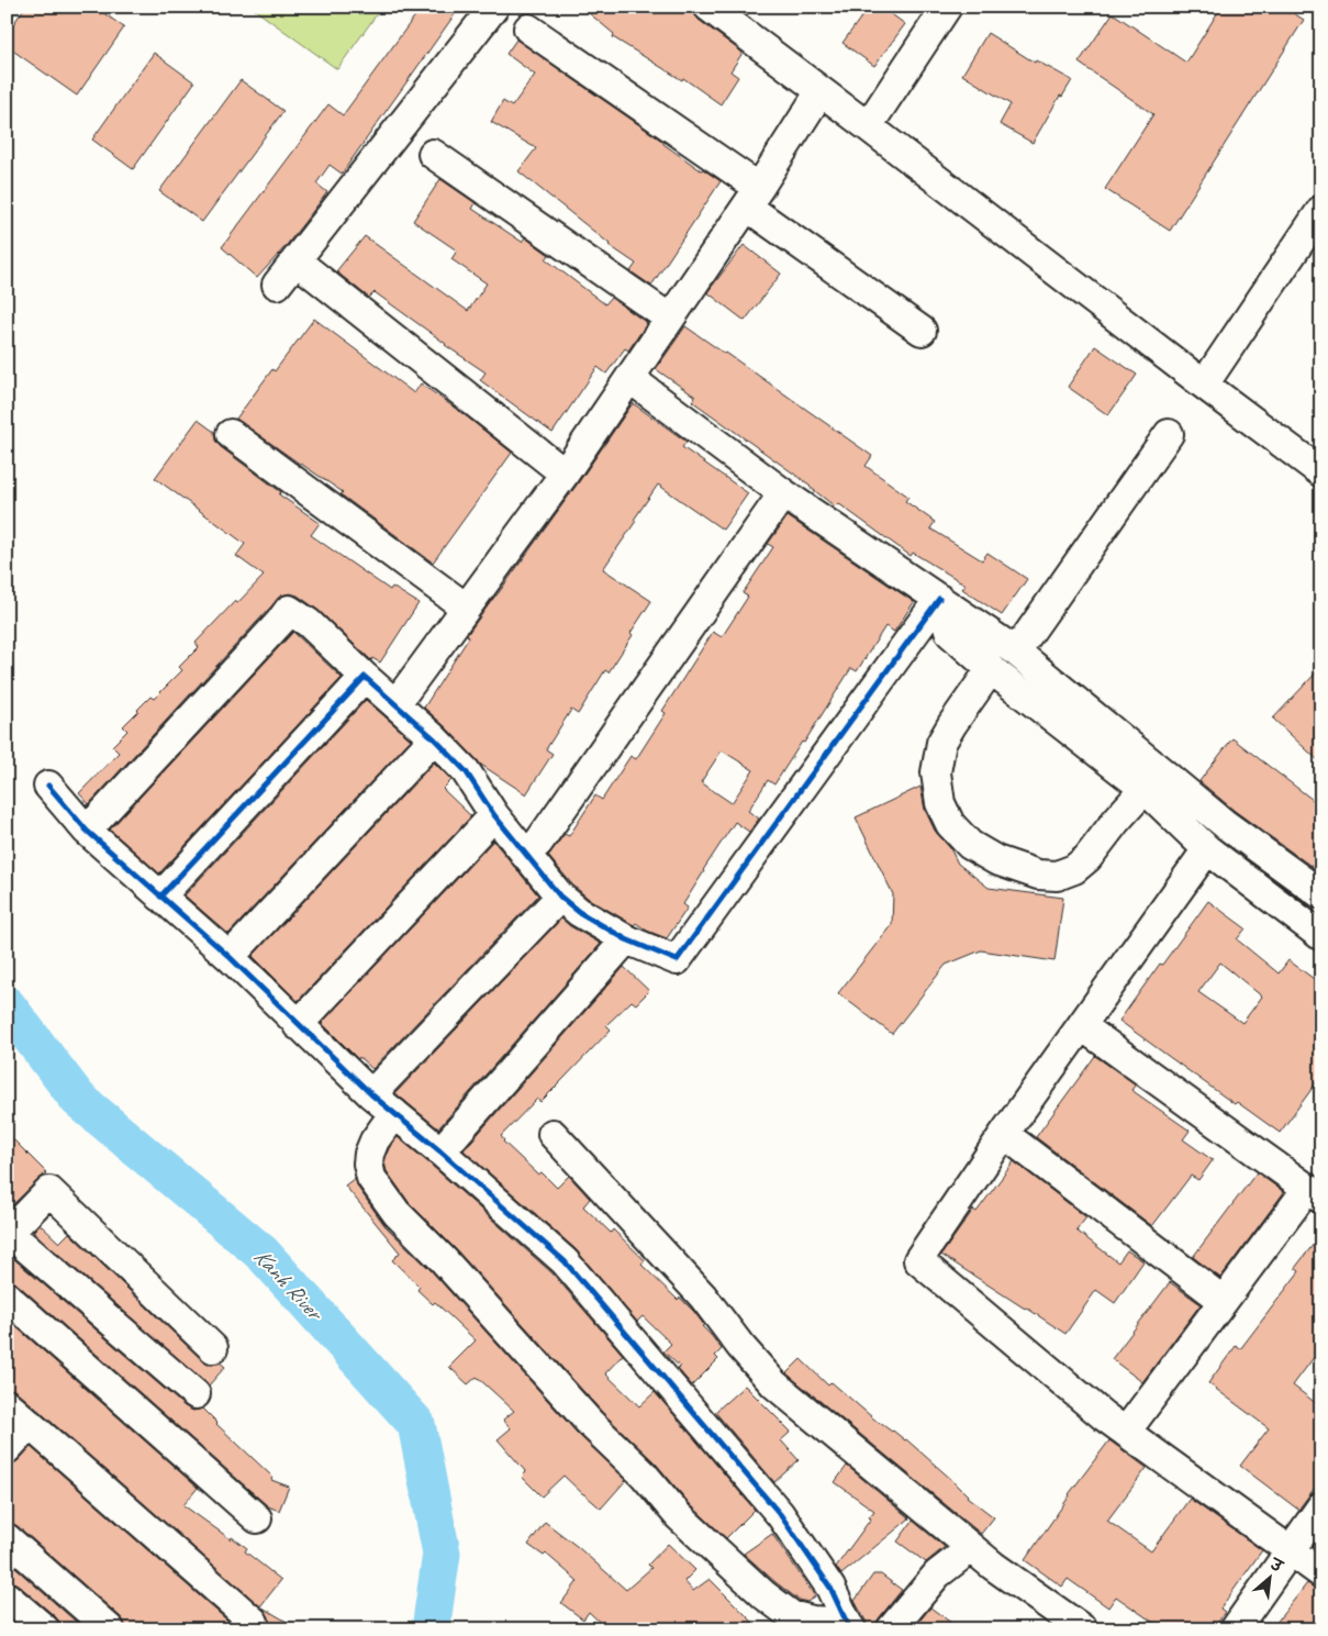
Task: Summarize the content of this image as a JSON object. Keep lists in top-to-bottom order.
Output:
{
  "water": ["Kanh River"],
  "north": "top right"
}
